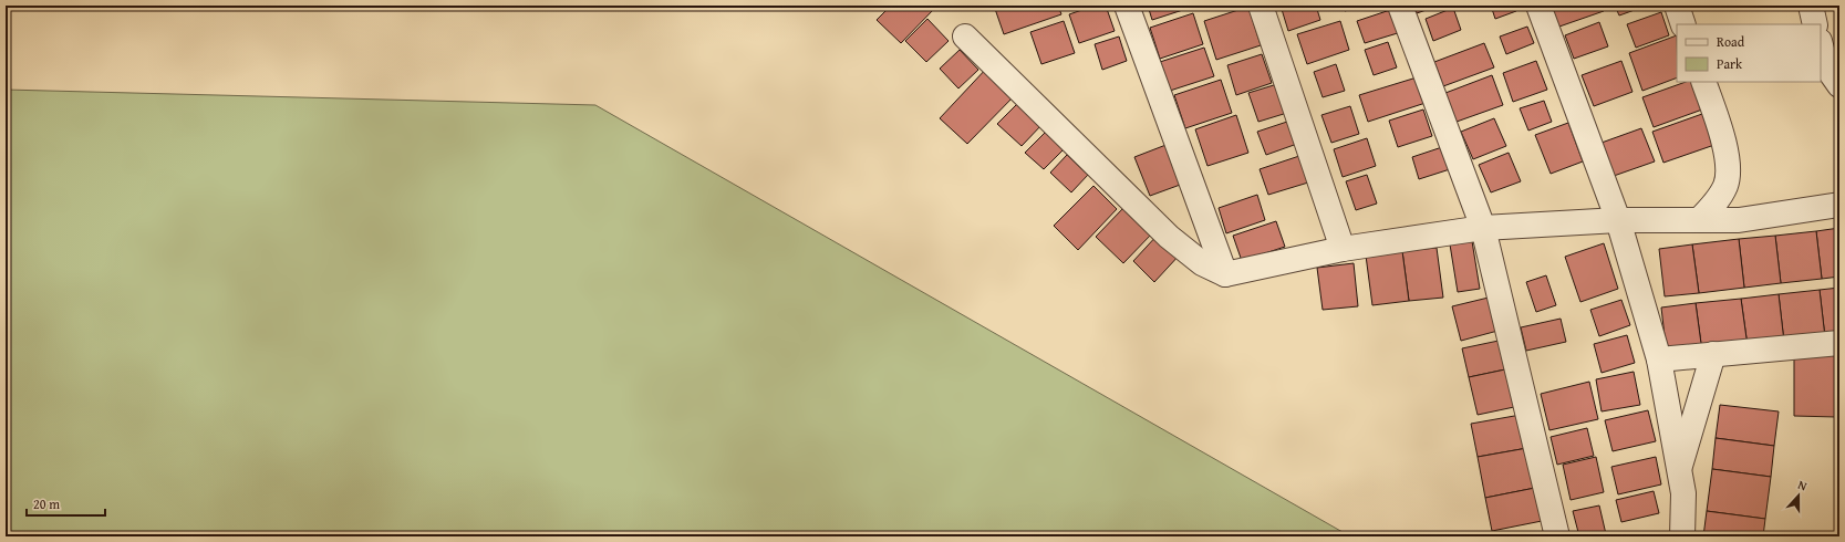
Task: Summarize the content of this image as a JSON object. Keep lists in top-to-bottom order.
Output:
{
  "legend": ["Road", "Park"],
  "scale_bar": "20 m",
  "north": "top"
}
